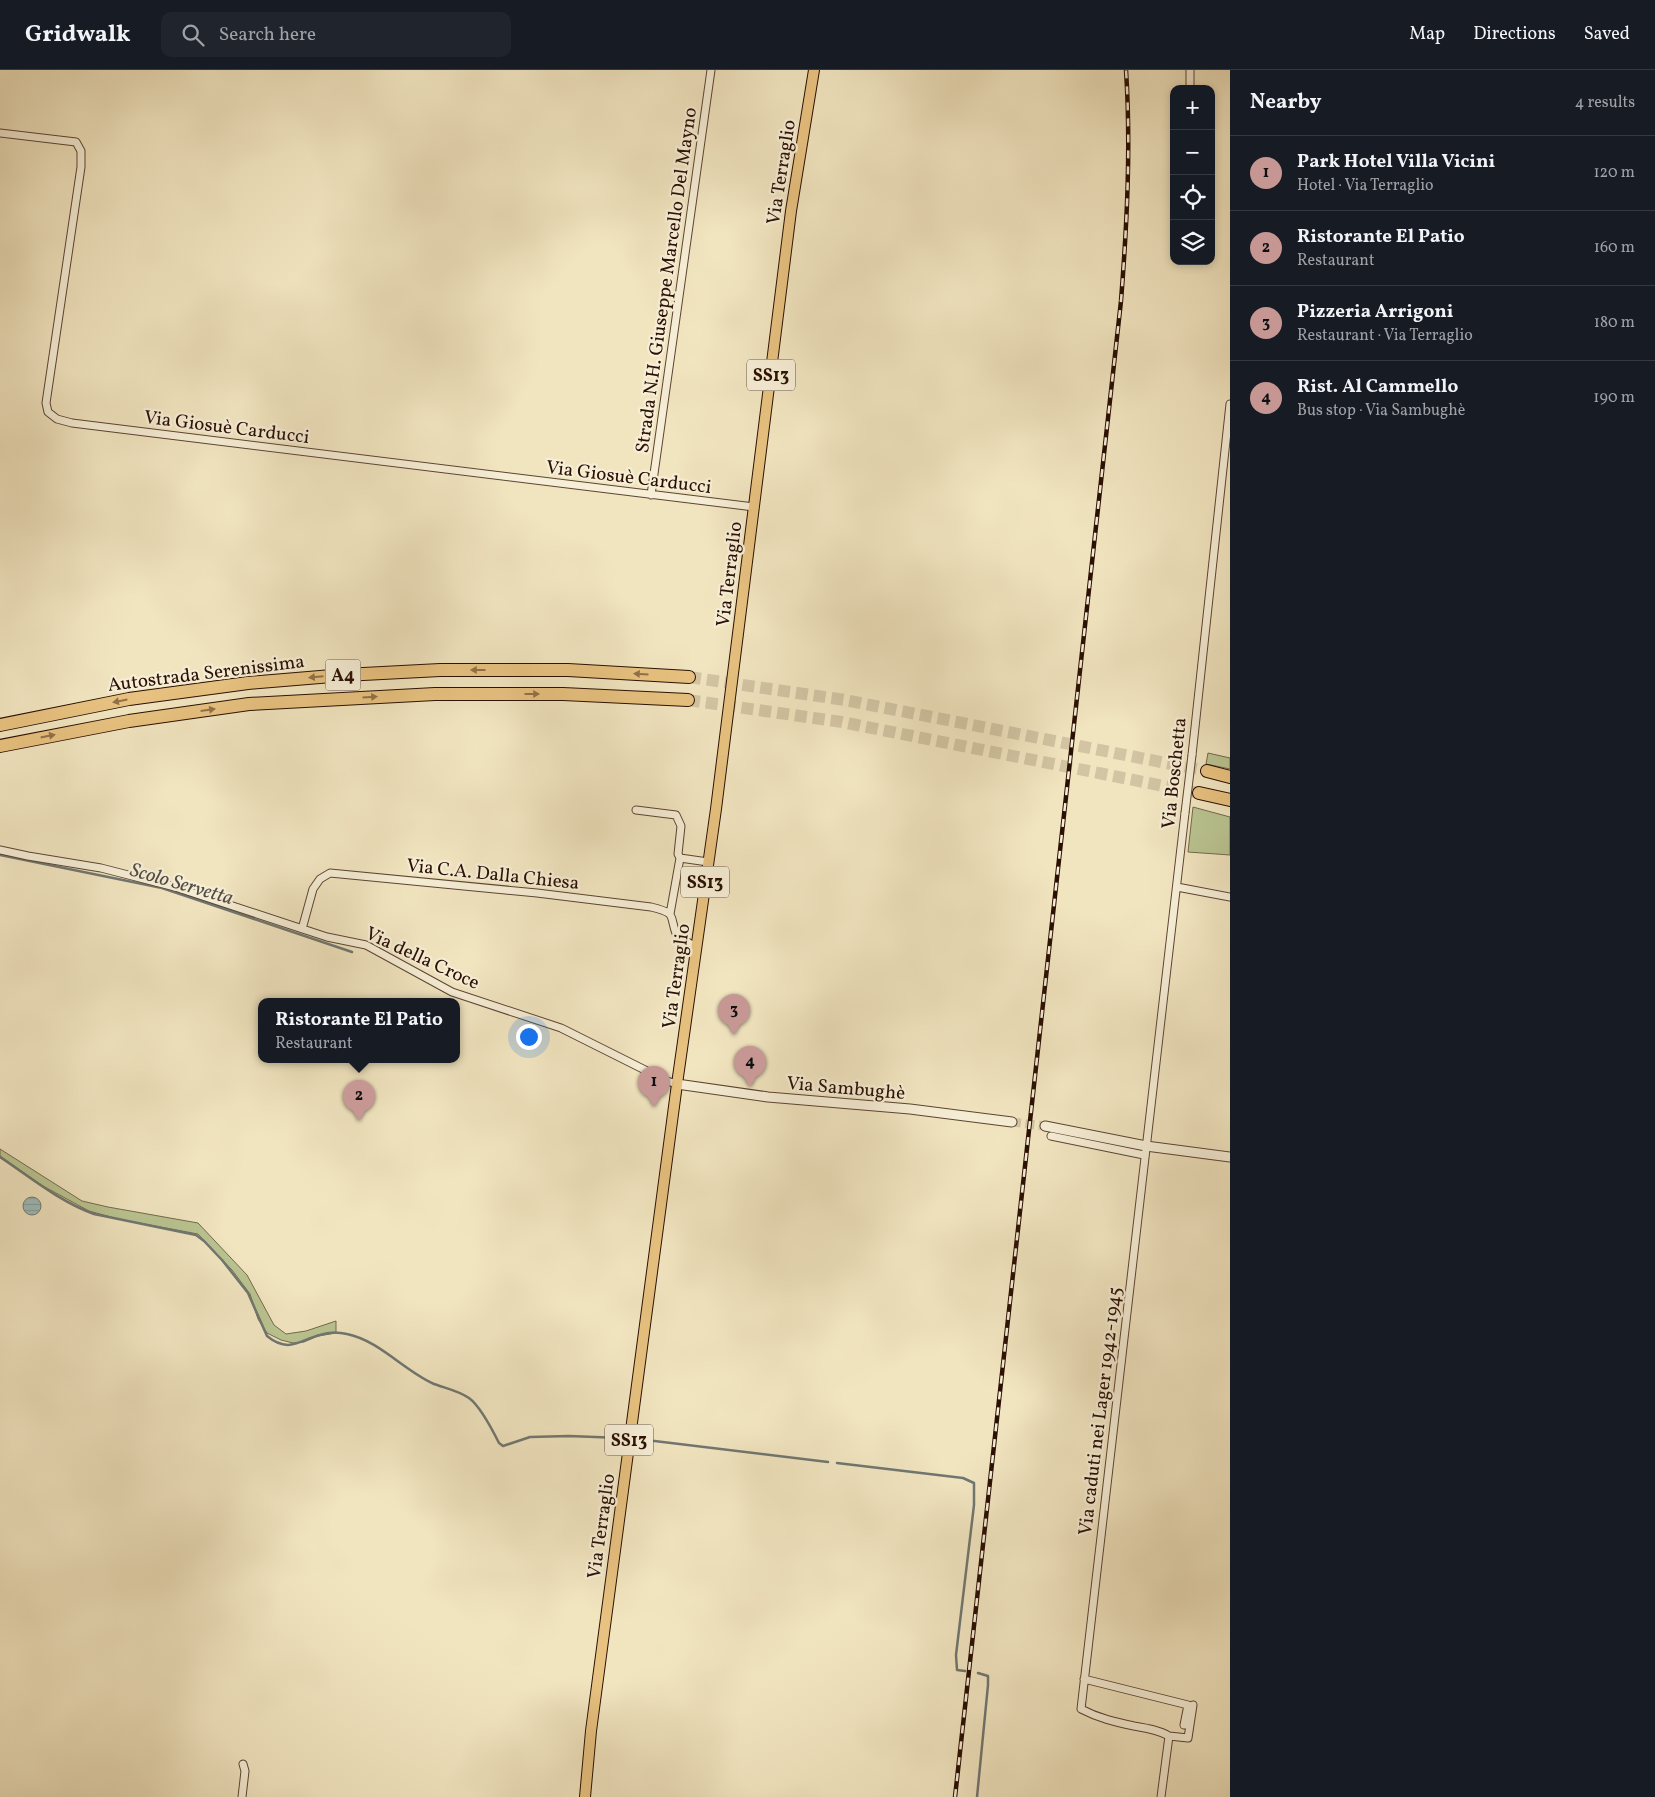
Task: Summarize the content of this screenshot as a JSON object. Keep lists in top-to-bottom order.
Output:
{
  "streets": {
    "highway": ["Autostrada Serenissima", "A4"],
    "main road": ["Via Terraglio", "SS13"],
    "street": [
      "Strada N.H. Giuseppe Marcello Del Mayno",
      "Via Giosuè Carducci",
      "Via Boschetta",
      "Via C.A. Dalla Chiesa",
      "Via della Croce",
      "Via Sambughè",
      "Via caduti nei Lager 1942-1945"
    ]
  },
  "crossings": [
    ["Via Terraglio", "Via Giosuè Carducci"],
    ["Via Terraglio", "Via della Croce"],
    ["Via Terraglio", "Via Sambughè"],
    ["Strada N.H. Giuseppe Marcello Del Mayno", "Via Giosuè Carducci"],
    ["Via Boschetta", "Via caduti nei Lager 1942-1945"],
    ["Via C.A. Dalla Chiesa", "Via della Croce"],
    ["Via della Croce", "Via Sambughè"]
  ],
  "water": ["Scolo Servetta"],
  "page": {
    "header": "Gridwalk",
    "search": "Search here",
    "nav": ["Map", "Directions", "Saved"],
    "heading": ["Nearby", "4 results"],
    "map_buttons": ["+", "−"],
    "list": [
      {
        "mark": "1",
        "name": "Park Hotel Villa Vicini",
        "note": "Hotel · Via Terraglio",
        "value": "120 m"
      },
      {
        "mark": "2",
        "name": "Ristorante El Patio",
        "note": "Restaurant",
        "value": "160 m"
      },
      {
        "mark": "3",
        "name": "Pizzeria Arrigoni",
        "note": "Restaurant · Via Terraglio",
        "value": "180 m"
      },
      {
        "mark": "4",
        "name": "Rist. Al Cammello",
        "note": "Bus stop · Via Sambughè",
        "value": "190 m"
      }
    ],
    "pins": [
      "3",
      "4",
      "1",
      "2"
    ],
    "popup": ["Ristorante El Patio", "Restaurant"]
  }
}
